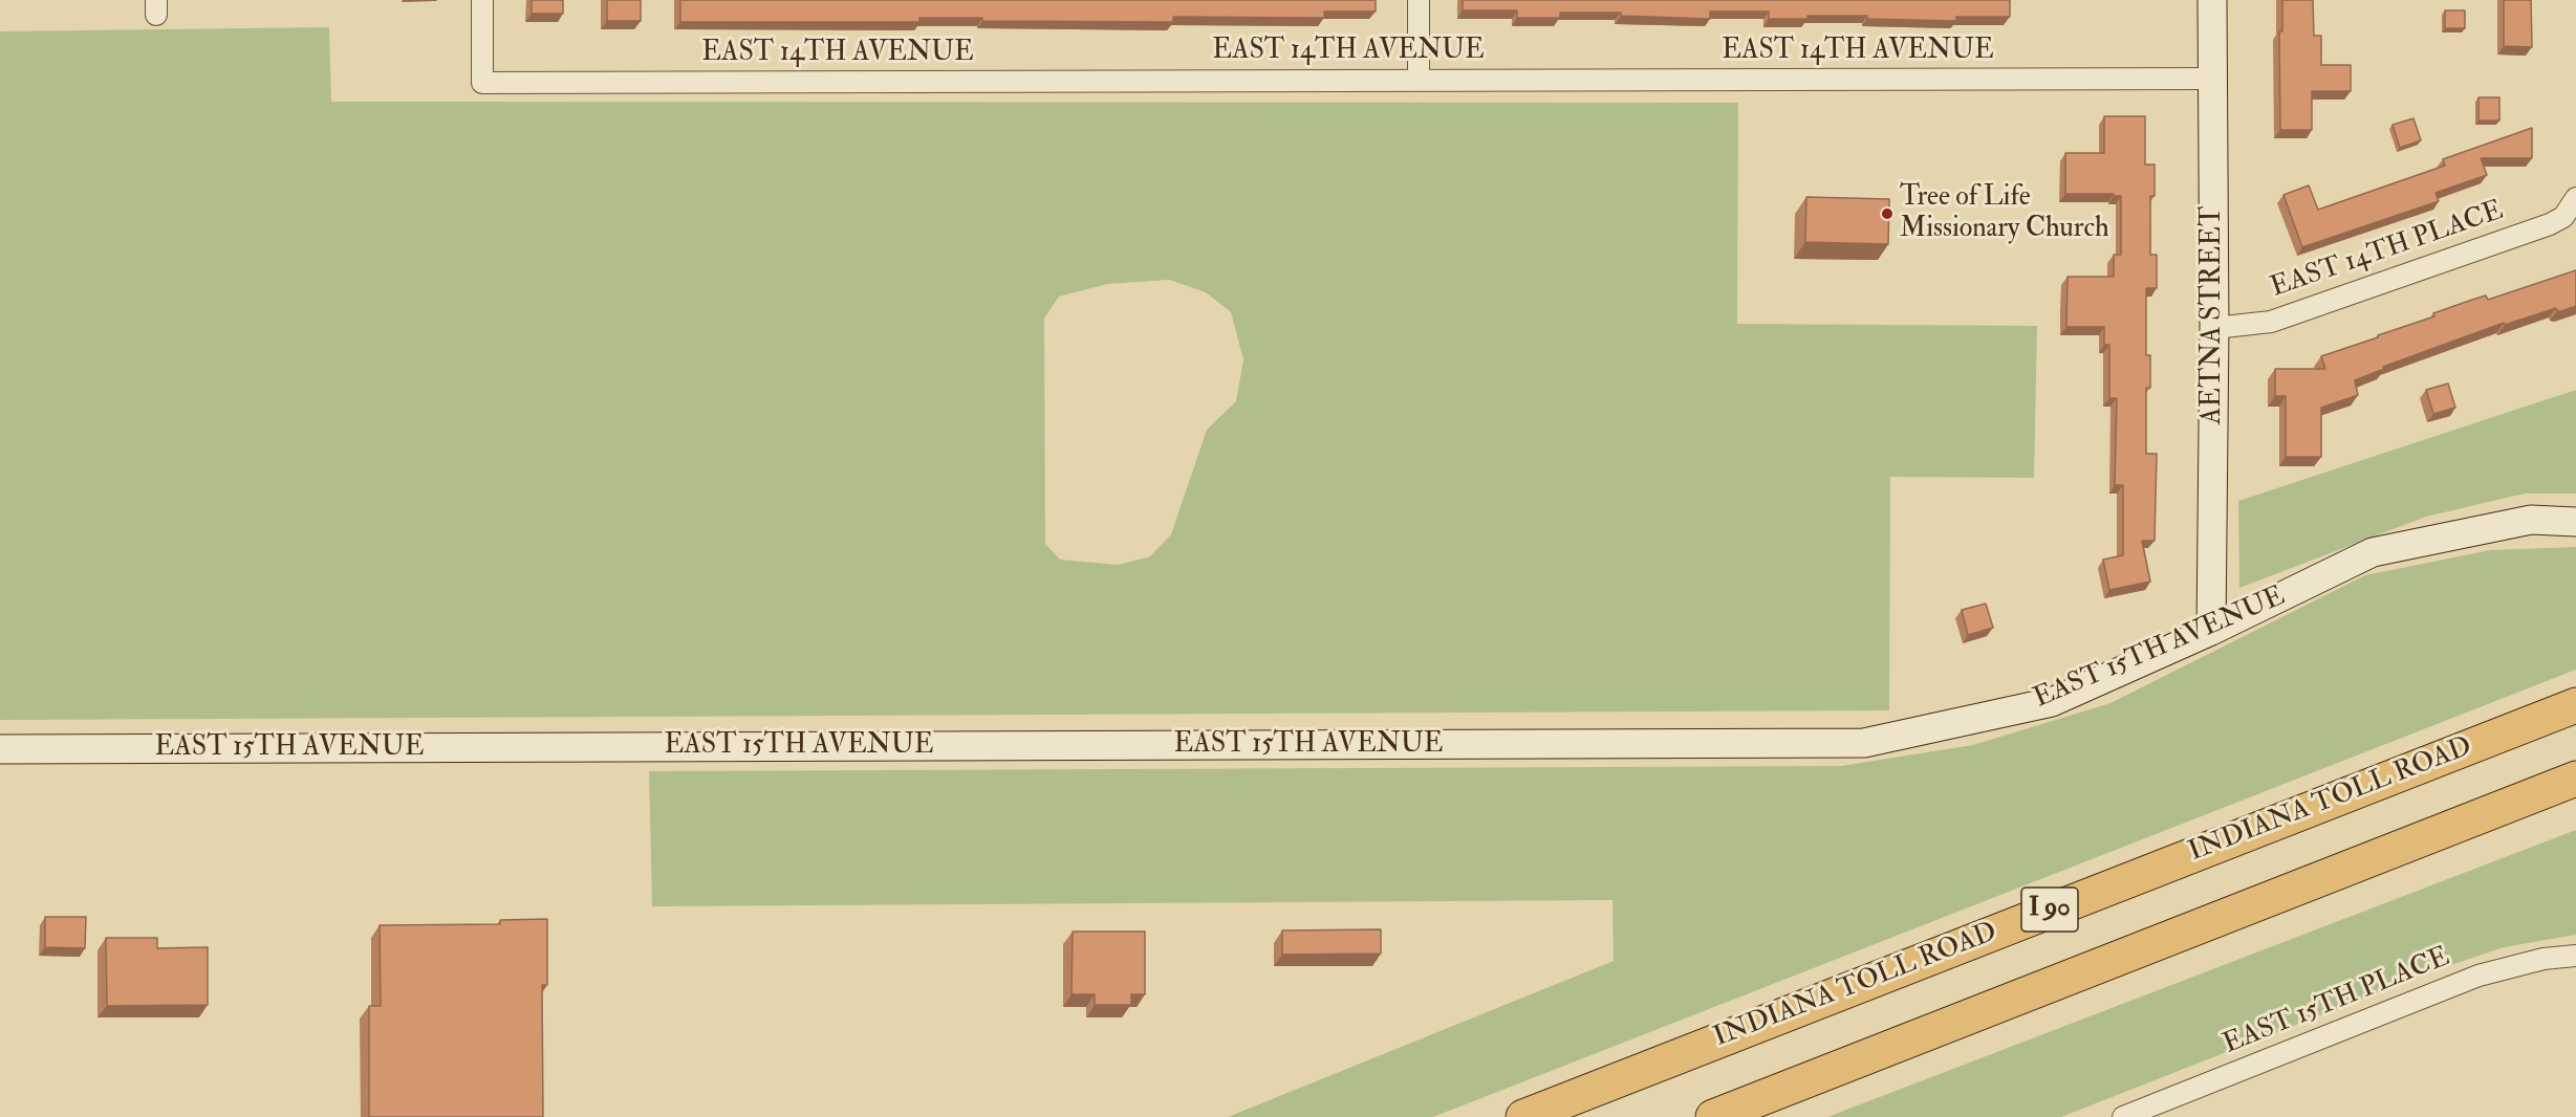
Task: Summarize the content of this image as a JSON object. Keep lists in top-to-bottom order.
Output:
{
  "streets": {
    "highway": ["INDIANA TOLL ROAD", "I 90"],
    "street": [
      "EAST 14TH AVENUE",
      "EAST 14TH PLACE",
      "AETNA STREET",
      "EAST 15TH AVENUE",
      "EAST 15TH PLACE"
    ]
  },
  "crossings": [
    ["EAST 14TH AVENUE", "AETNA STREET"],
    ["EAST 14TH PLACE", "AETNA STREET"],
    ["AETNA STREET", "EAST 15TH AVENUE"]
  ],
  "places": ["Tree of Life Missionary Church"]
}
